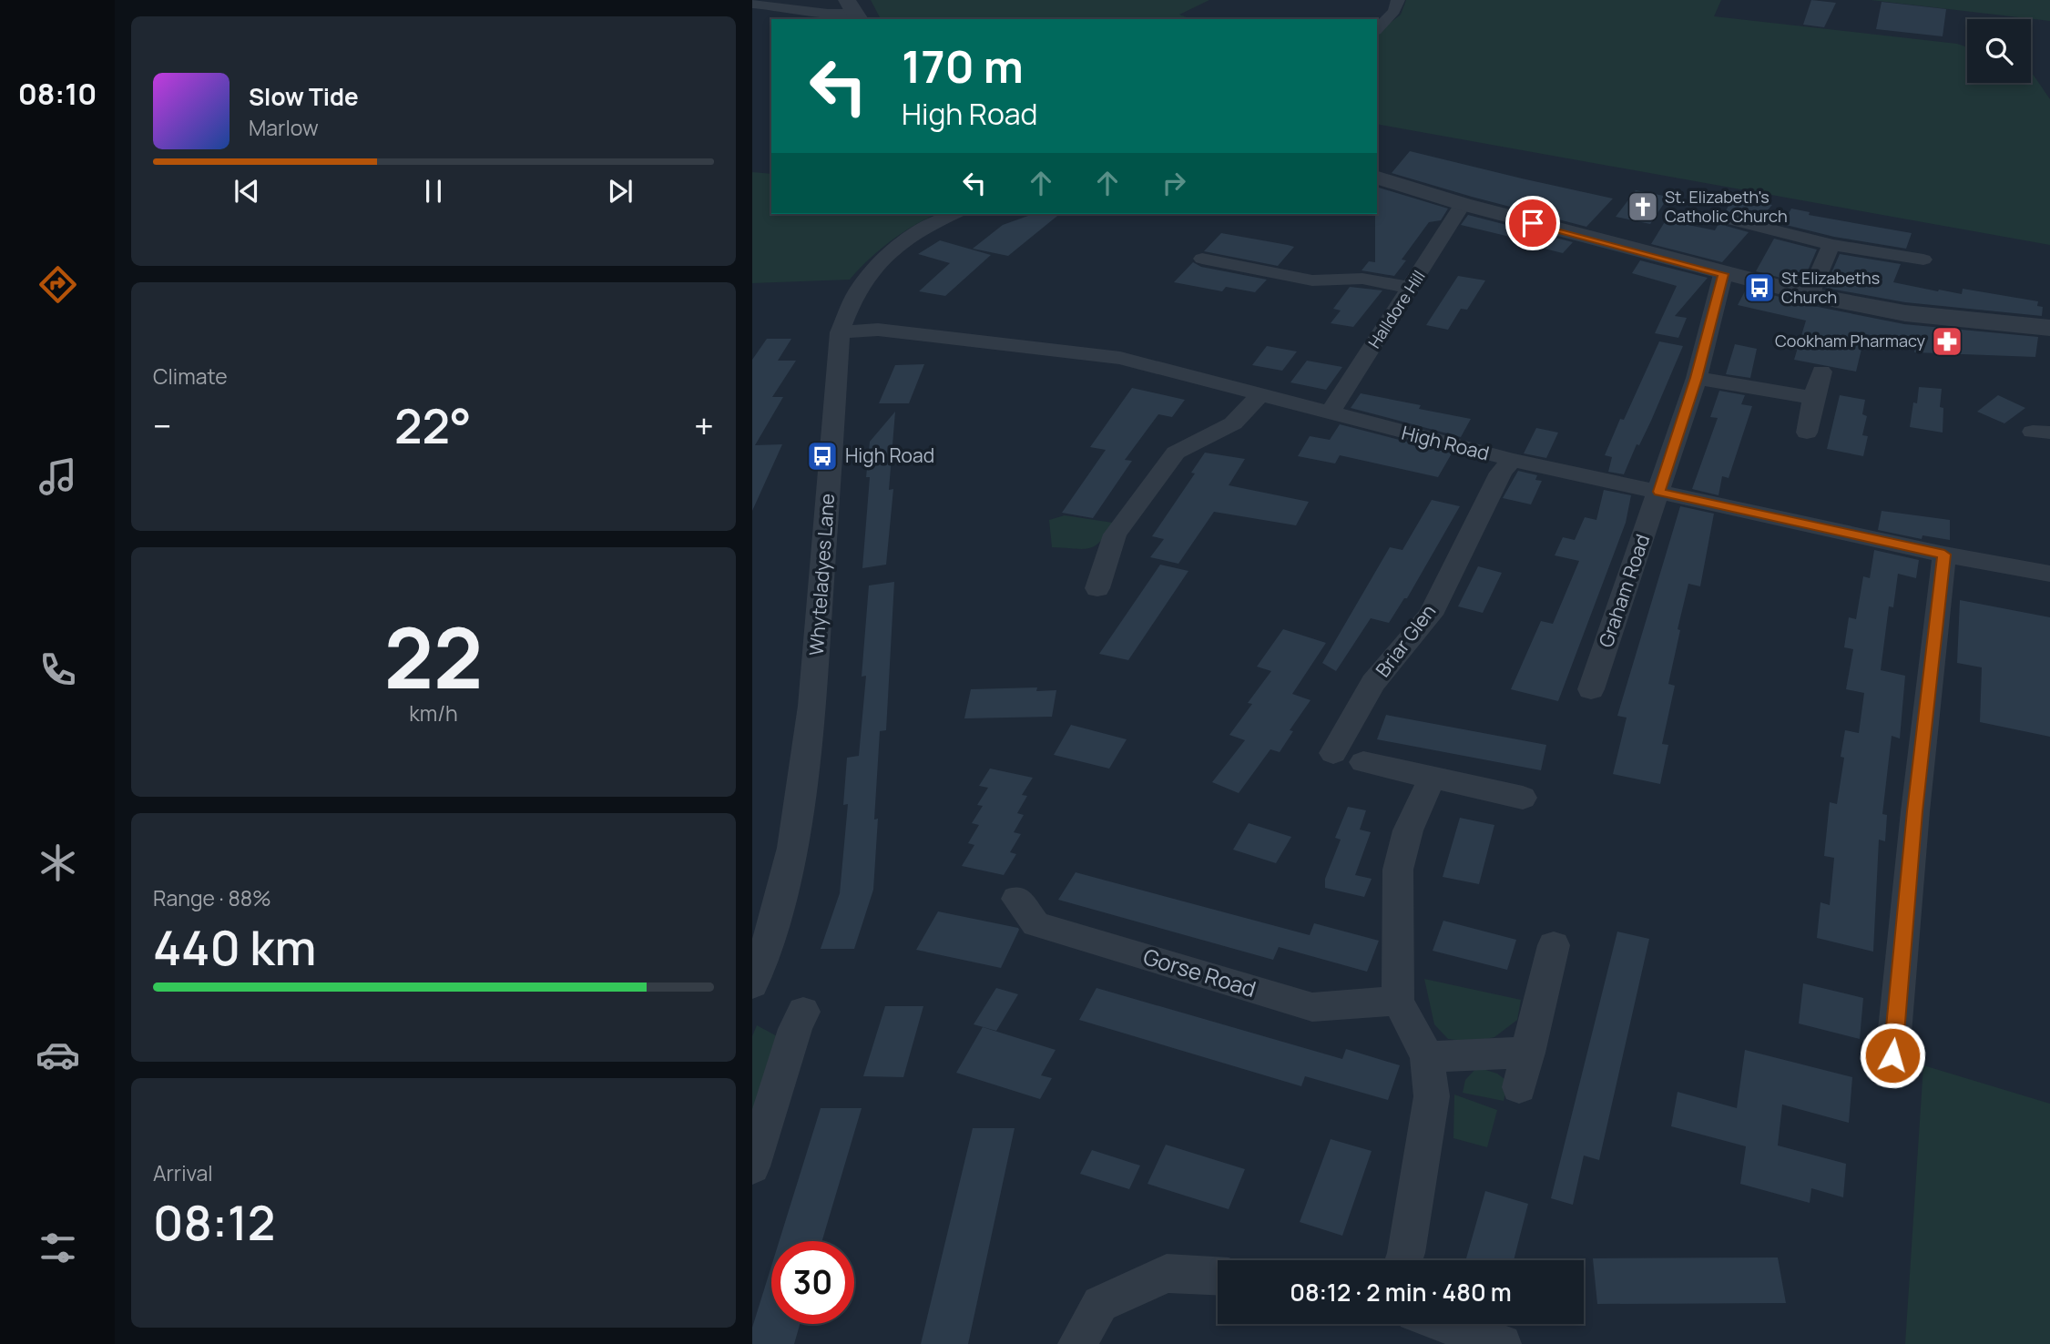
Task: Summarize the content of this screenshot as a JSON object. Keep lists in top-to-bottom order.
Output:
{
  "streets": {
    "street": [
      "Halldore Hill",
      "High Road",
      "Whyteladyes Lane",
      "Graham Road",
      "Briar Glen",
      "Gorse Road"
    ]
  },
  "crossings": [
    ["Halldore Hill", "High Road"],
    ["High Road", "Whyteladyes Lane"],
    ["High Road", "Graham Road"],
    ["High Road", "Briar Glen"]
  ],
  "places": {
    "church": ["St. Elizabeth's Catholic Church"],
    "bus stop": ["St Elizabeths Church", "High Road"],
    "pharmacy": ["Cookham Pharmacy"]
  },
  "page": {
    "tabs": "08:10",
    "turn": ["170 m", "High Road"],
    "song": ["Slow Tide", "Marlow"],
    "tile": [
      "Climate",
      ["22", "km/h"],
      ["Range · 88%", "440 km"],
      ["Arrival", "08:12"]
    ],
    "heat": ["−", "22°", "+"],
    "limit": "30",
    "trip": "08:12 · 2 min · 480 m"
  }
}
